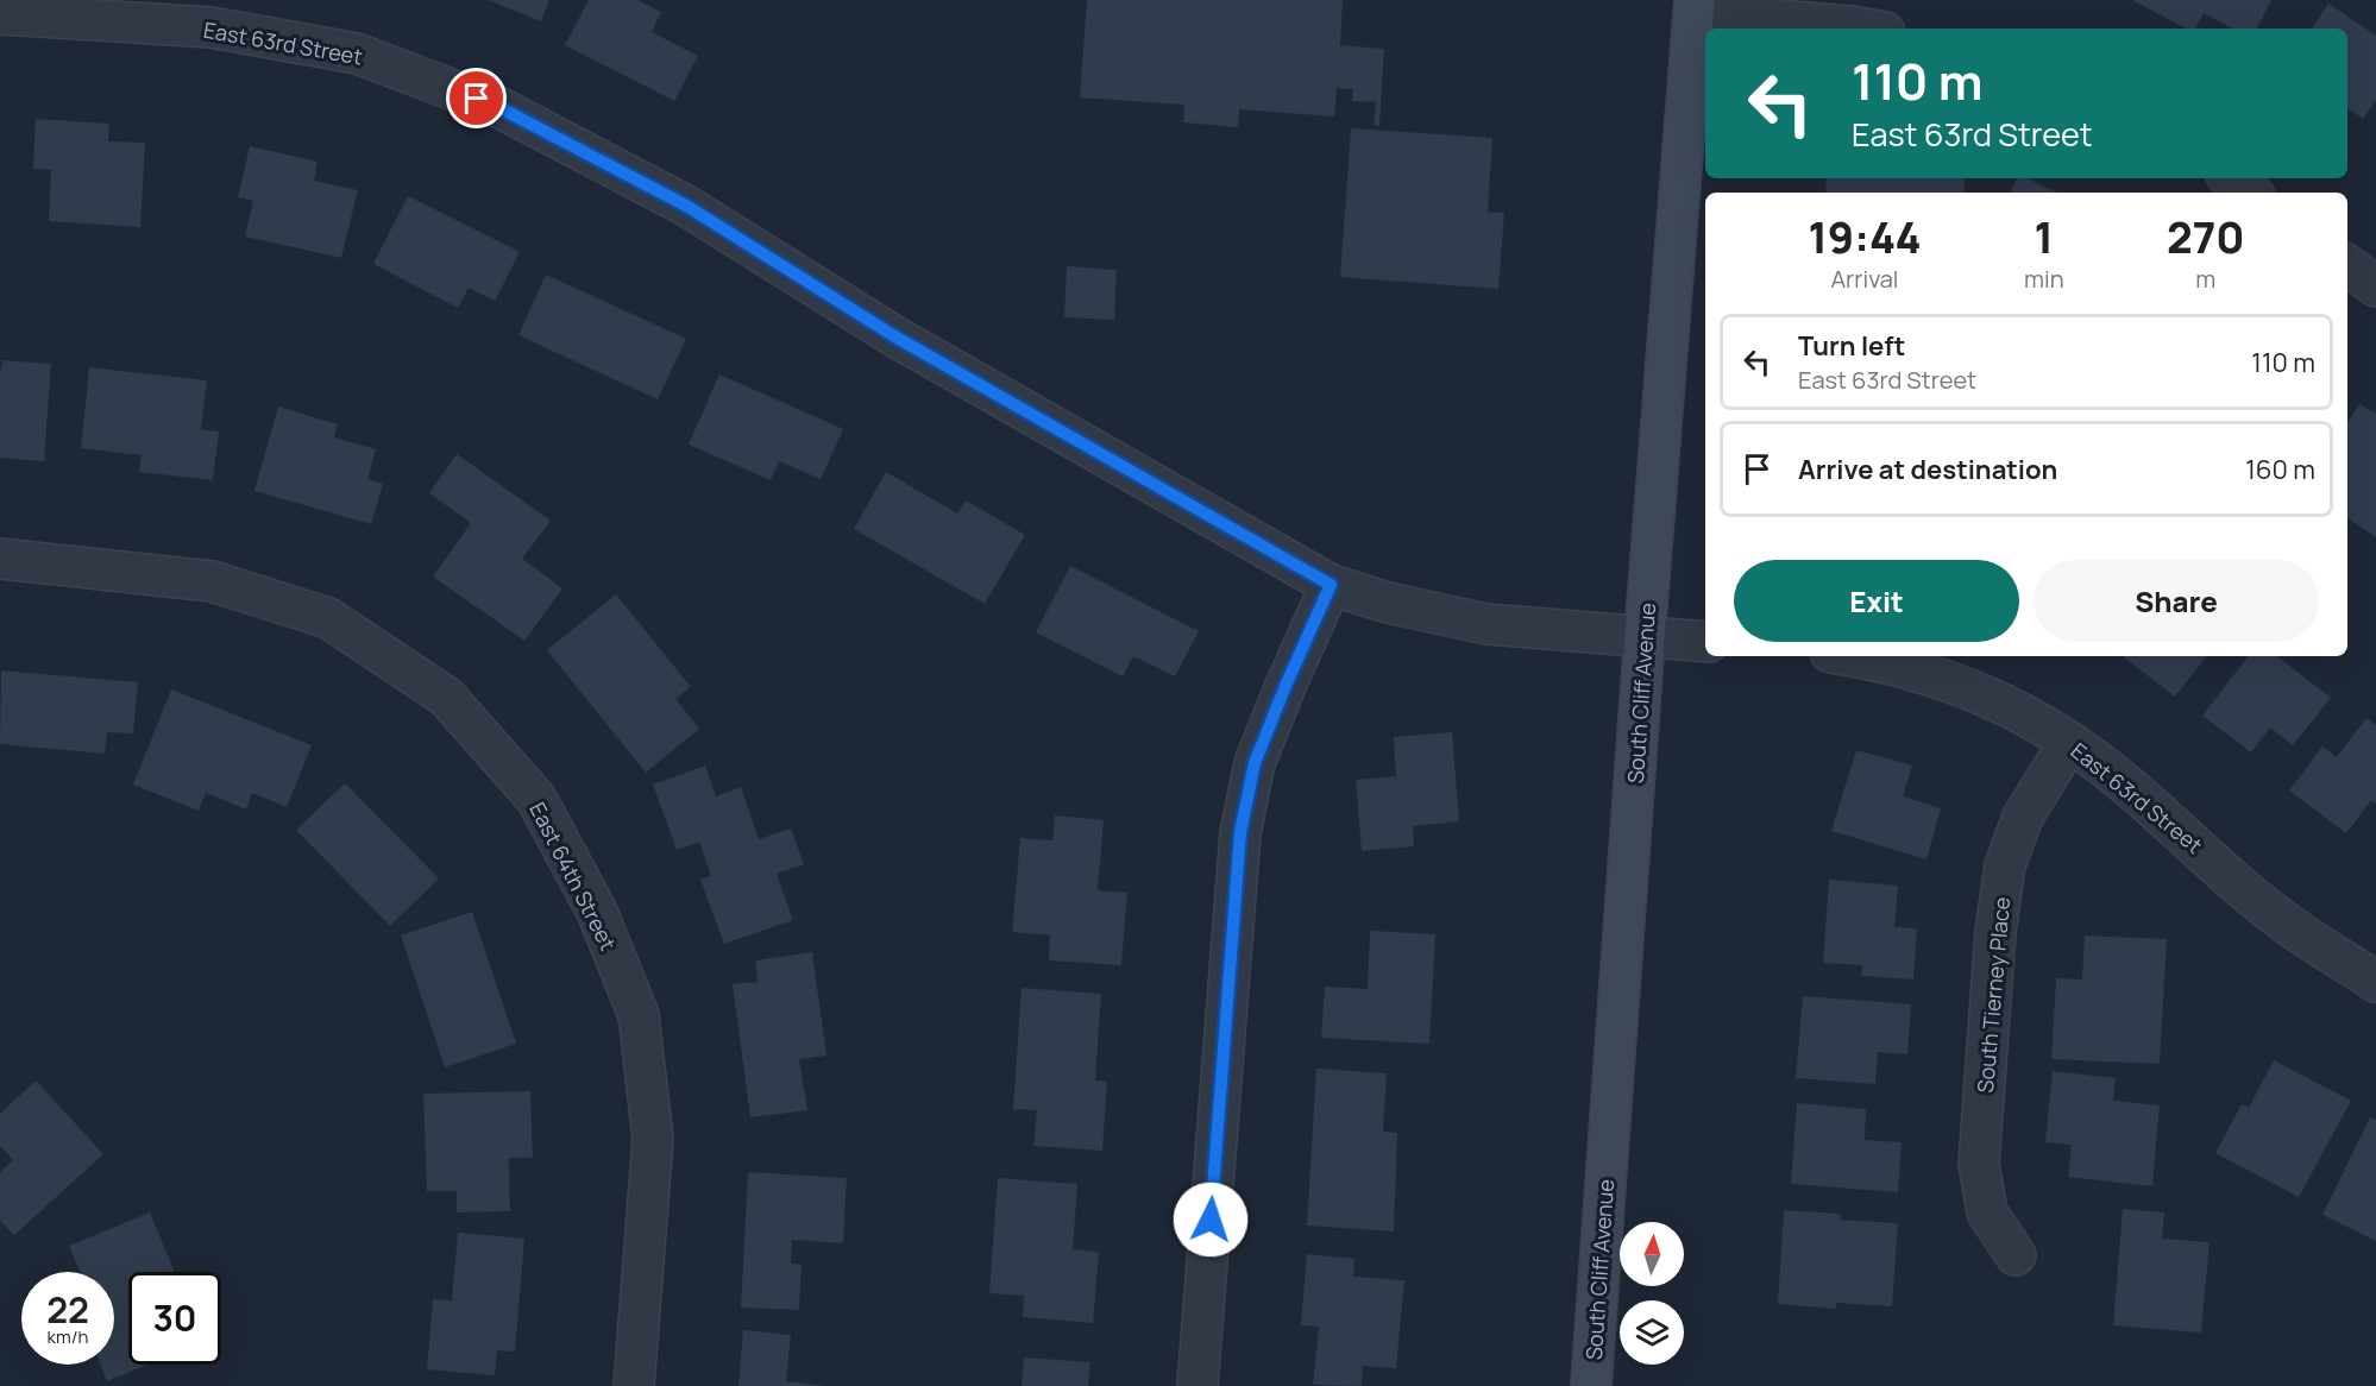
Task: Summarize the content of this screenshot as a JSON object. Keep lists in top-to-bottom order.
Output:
{
  "streets": {
    "main road": ["South Cliff Avenue"],
    "street": ["East 63rd Street", "East 64th Street", "South Tierney Place"]
  },
  "crossings": [
    ["East 63rd Street", "South Cliff Avenue"],
    ["East 63rd Street", "South Tierney Place"]
  ],
  "north": "top",
  "page": {
    "turn": ["110 m", "East 63rd Street"],
    "eta": [
      "19:44",
      "Arrival",
      "1",
      "min",
      "270",
      "m"
    ],
    "list": [
      {
        "name": "Turn left",
        "note": "East 63rd Street",
        "value": "110 m"
      },
      {
        "name": "Arrive at destination",
        "value": "160 m"
      }
    ],
    "buttons": ["Exit", "Share"],
    "speed": "22 km/h",
    "limit": "30"
  }
}
